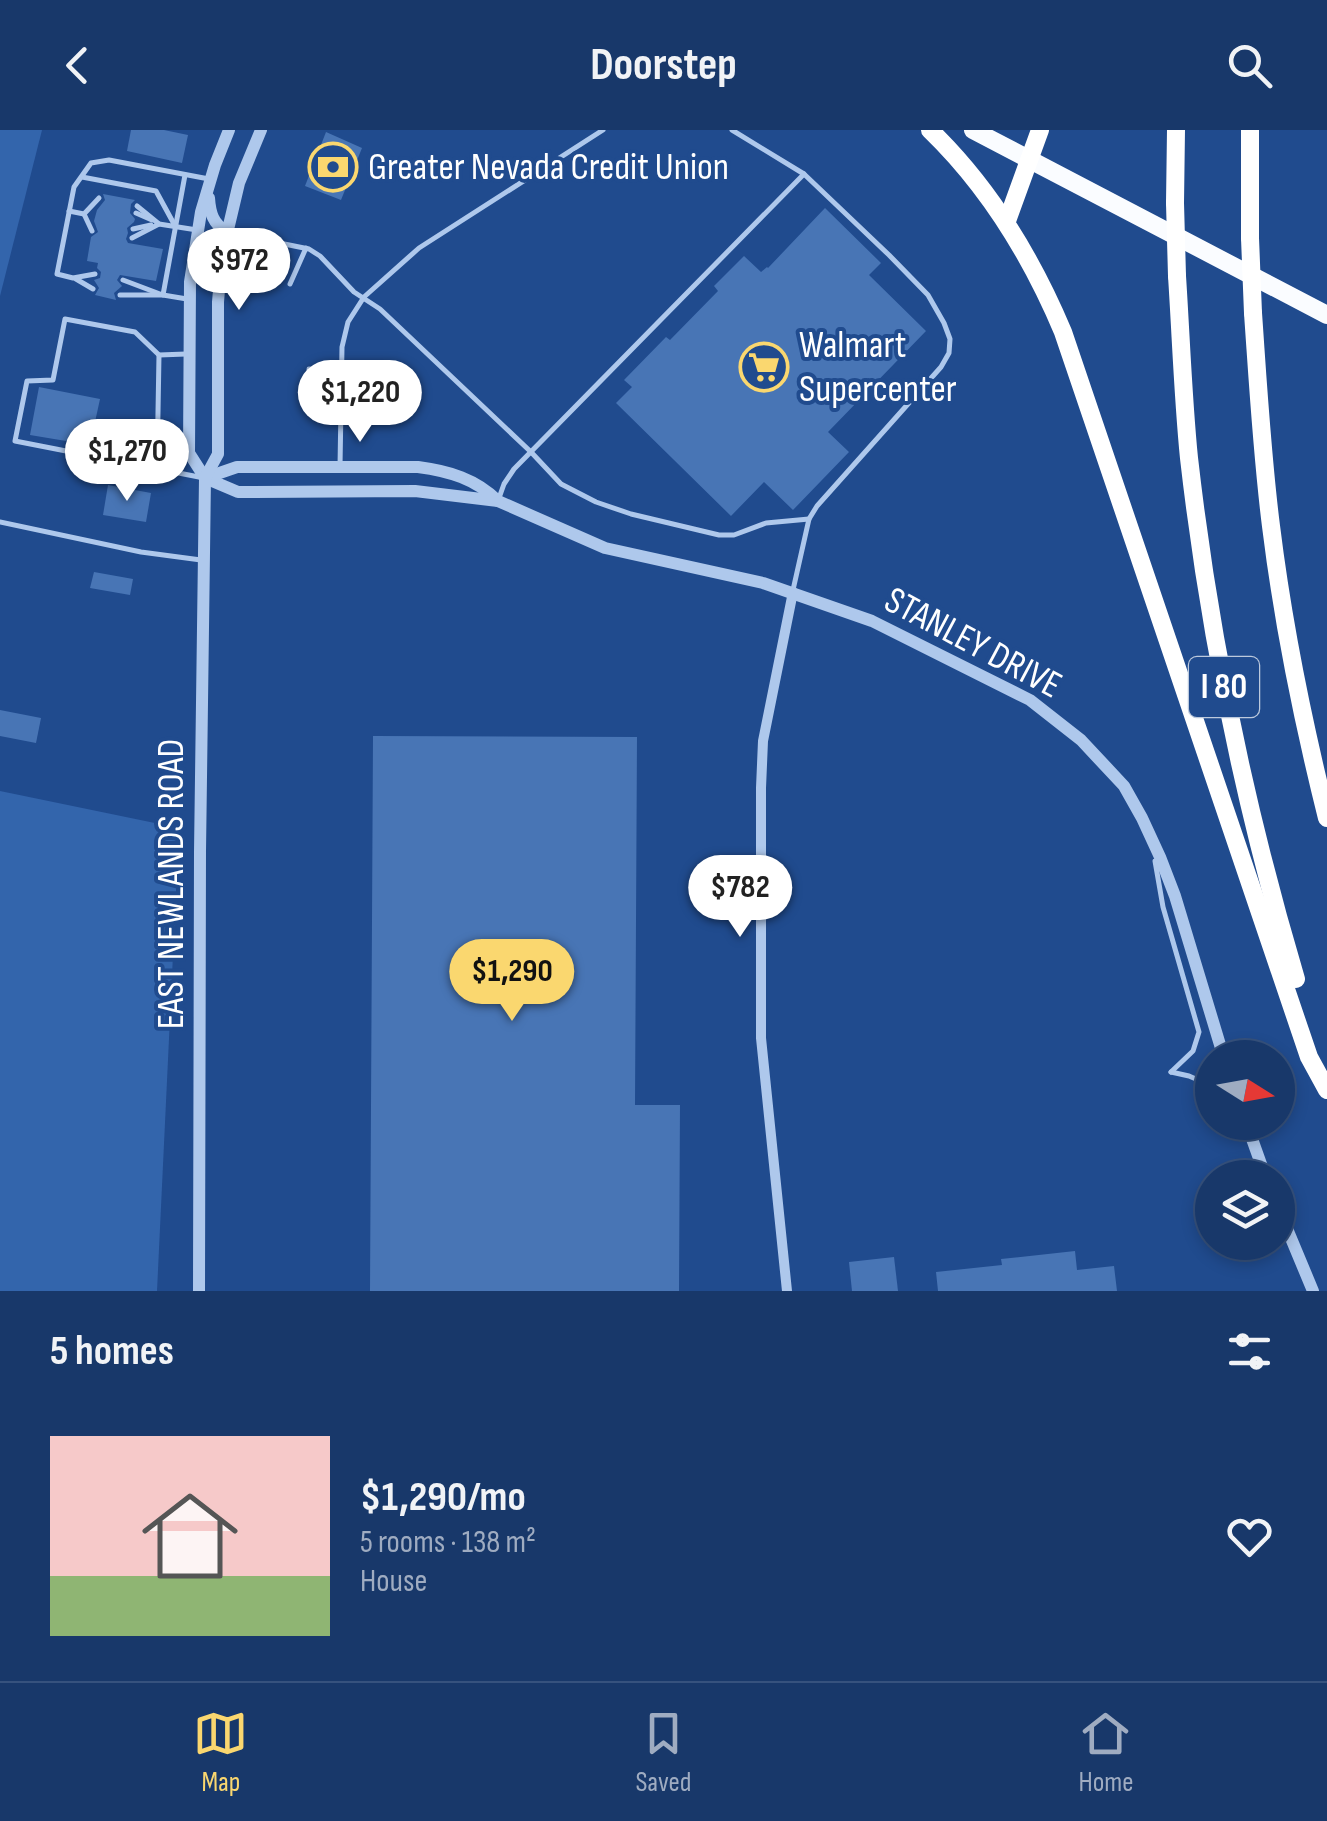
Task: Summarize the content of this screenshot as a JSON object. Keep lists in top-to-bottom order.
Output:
{
  "streets": {
    "highway": ["I 80"],
    "street": ["STANLEY DRIVE", "EAST NEWLANDS ROAD"]
  },
  "crossings": [
    ["STANLEY DRIVE", "EAST NEWLANDS ROAD"]
  ],
  "places": {
    "bank": ["Greater Nevada Credit Union"],
    "supermarket": ["Walmart Supercenter"]
  },
  "north": "right",
  "page": {
    "header": "Doorstep",
    "price": [
      "$972",
      "$1,220",
      "$1,270",
      "$782",
      "$1,290"
    ],
    "heading": "5 homes",
    "list": [
      {
        "name": "$1,290/mo",
        "note": "5 rooms · 138 m² · House"
      }
    ],
    "tabs": ["Map", "Saved", "Home"]
  }
}
